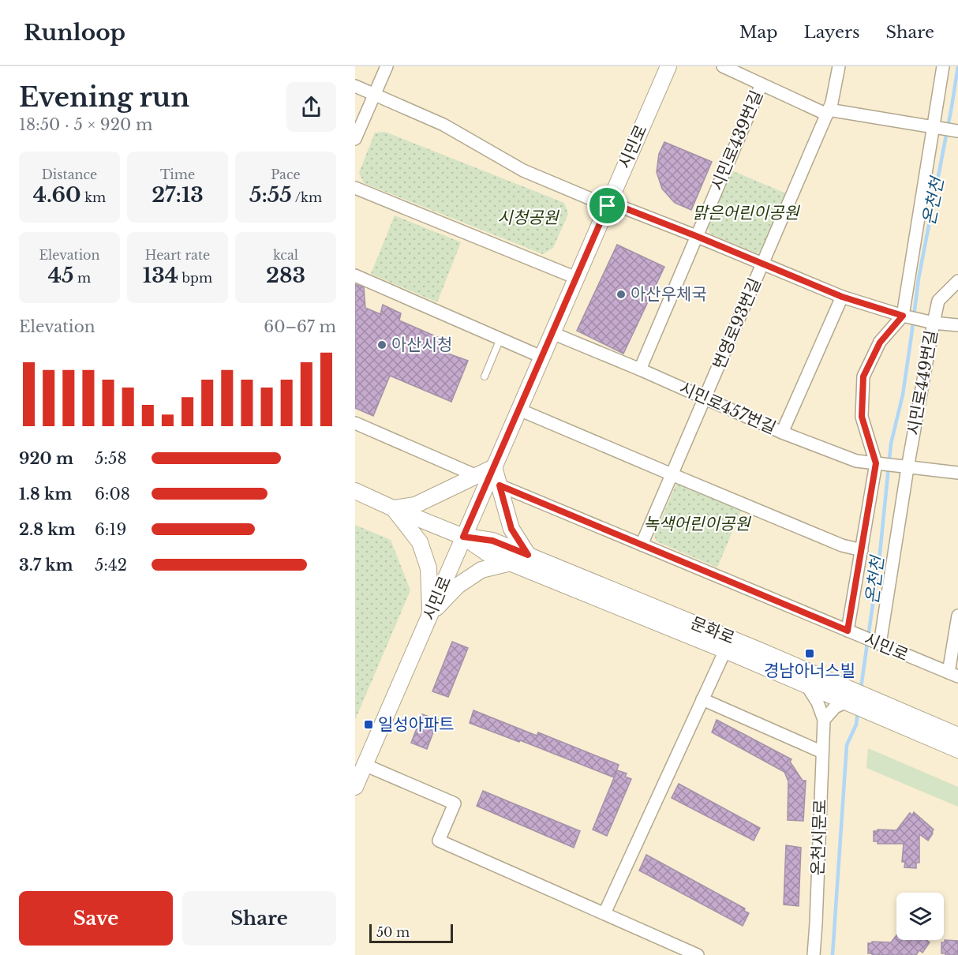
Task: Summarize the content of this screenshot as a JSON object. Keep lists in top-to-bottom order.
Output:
{
  "streets": {
    "main road": ["시민로", "문화로"],
    "street": [
      "시민로439번길",
      "번영로93번길",
      "시민로449번길",
      "시민로457번길",
      "온천시문로"
    ]
  },
  "crossings": [
    ["시민로439번길", "시민로449번길"],
    ["시민로", "번영로93번길"],
    ["시민로", "시민로449번길"],
    ["시민로", "시민로457번길"],
    ["시민로", "문화로"],
    ["번영로93번길", "시민로449번길"],
    ["번영로93번길", "시민로457번길"],
    ["시민로449번길", "시민로457번길"]
  ],
  "water": ["온천천"],
  "parks": ["맑은어린이공원", "시청공원", "녹색어린이공원"],
  "places": {
    "other": ["아산우체국", "아산시청"],
    "transit": ["경남아너스빌", "일성아파트"]
  },
  "scale_bar": "50 m",
  "page": {
    "header": "Runloop",
    "nav": ["Map", "Layers", "Share"],
    "heading": ["Evening run", "18:50 · 5 × 920 m"],
    "stats": [
      ["Distance", "4.60 km"],
      ["Time", "27:13"],
      ["Pace", "5:55 /km"],
      ["Elevation", "45 m"],
      ["Heart rate", "134 bpm"],
      ["kcal", "283"]
    ],
    "chart": ["Elevation", "60–67 m"],
    "list": [
      {
        "name": "920 m",
        "note": "5:58"
      },
      {
        "name": "1.8 km",
        "note": "6:08"
      },
      {
        "name": "2.8 km",
        "note": "6:19"
      },
      {
        "name": "3.7 km",
        "note": "5:42"
      }
    ],
    "buttons": ["Save", "Share"],
    "scale": "50 m"
  }
}
